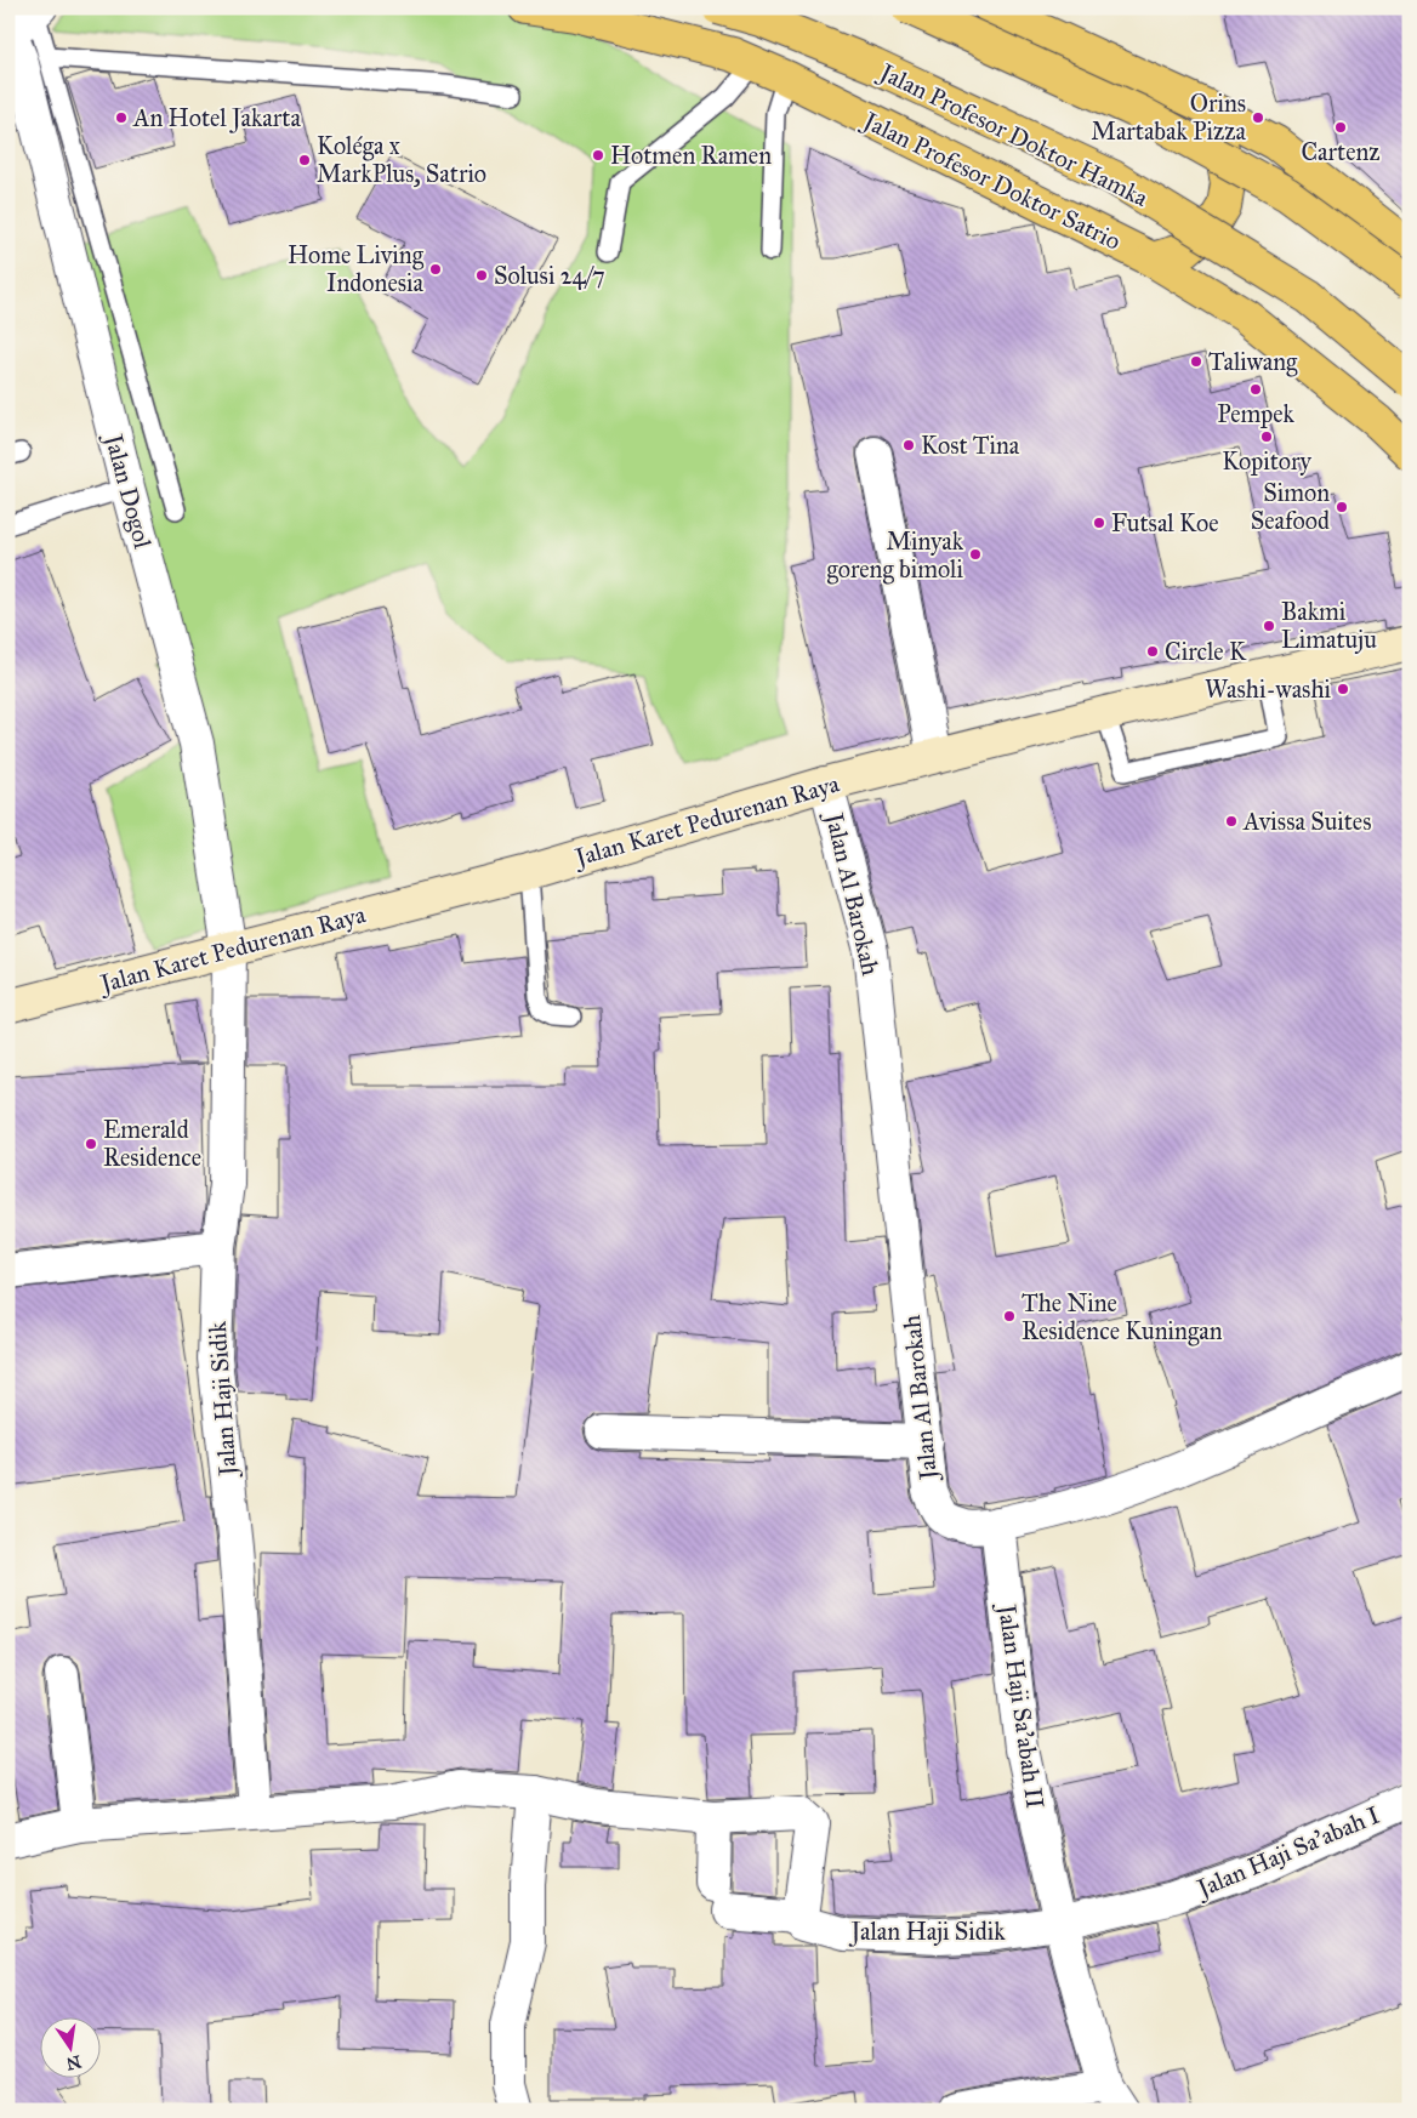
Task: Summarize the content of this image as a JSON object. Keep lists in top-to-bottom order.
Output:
{
  "streets": {
    "main road": ["Jalan Profesor Doktor Hamka", "Jalan Profesor Doktor Satrio"],
    "street": [
      "Jalan Dogol",
      "Jalan Karet Pedurenan Raya",
      "Jalan Al Barokah",
      "Jalan Haji Sidik",
      "Jalan Haji Sa'abah II",
      "Jalan Haji Sa'abah I"
    ]
  },
  "crossings": [
    ["Jalan Dogol", "Jalan Karet Pedurenan Raya"],
    ["Jalan Dogol", "Jalan Haji Sidik"],
    ["Jalan Karet Pedurenan Raya", "Jalan Al Barokah"],
    ["Jalan Karet Pedurenan Raya", "Jalan Haji Sidik"],
    ["Jalan Al Barokah", "Jalan Haji Sa'abah II"],
    ["Jalan Haji Sidik", "Jalan Haji Sa'abah II"],
    ["Jalan Haji Sidik", "Jalan Haji Sa'abah I"],
    ["Jalan Haji Sa'abah II", "Jalan Haji Sa'abah I"]
  ],
  "places": [
    "An Hotel Jakarta",
    "Orins Martabak Pizza",
    "Cartenz",
    "Hotmen Ramen",
    "Koléga x MarkPlus, Satrio",
    "Home Living Indonesia",
    "Solusi 24/7",
    "Taliwang",
    "Pempek",
    "Kopitory",
    "Kost Tina",
    "Simon Seafood",
    "Futsal Koe",
    "Minyak goreng bimoli",
    "Bakmi Limatuju",
    "Circle K",
    "Washi-washi",
    "Avissa Suites",
    "Emerald Residence",
    "The Nine Residence Kuningan"
  ],
  "north": "bottom"
}
